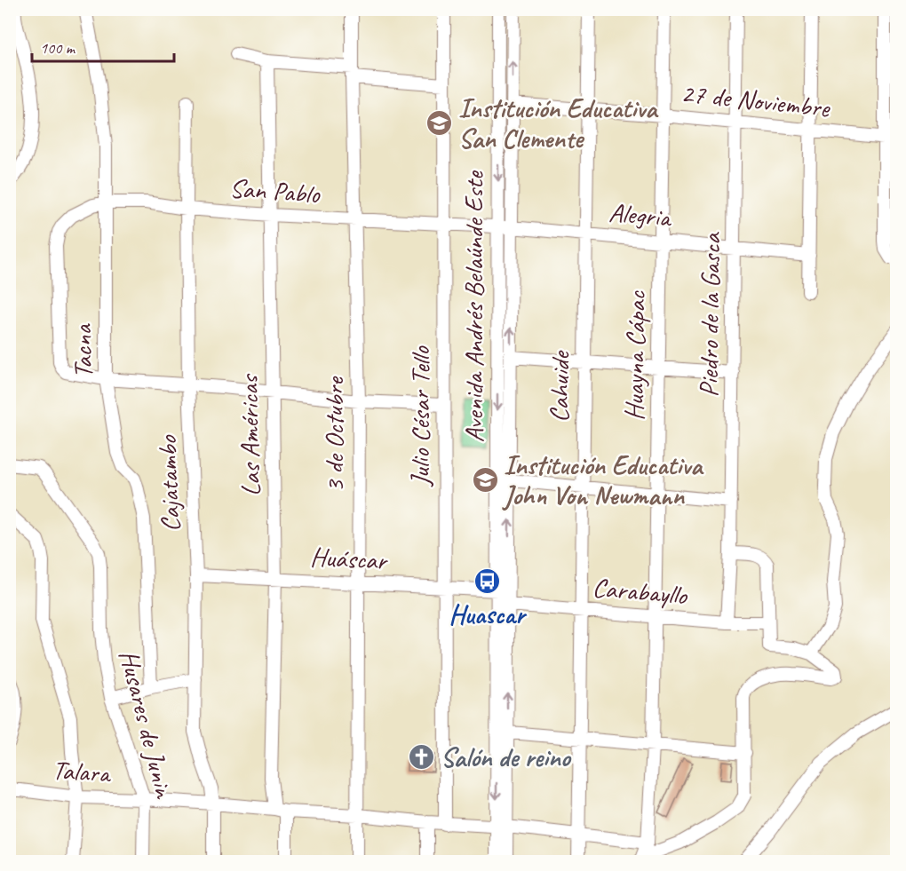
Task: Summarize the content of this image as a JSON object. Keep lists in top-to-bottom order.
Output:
{
  "streets": {
    "street": [
      "27 de Noviembre",
      "San Pablo",
      "Alegria",
      "Avenida Andrés Belaúnde Este",
      "Piedro de la Gasca",
      "Tacna",
      "Huayna Cápac",
      "Cahuide",
      "Julio César Tello",
      "3 de Octubre",
      "Las Américas",
      "Cajatambo",
      "Huáscar",
      "Carabayllo",
      "Husares de Junin",
      "Talara"
    ]
  },
  "crossings": [
    ["27 de Noviembre", "Avenida Andrés Belaúnde Este"],
    ["27 de Noviembre", "Piedro de la Gasca"],
    ["27 de Noviembre", "Huayna Cápac"],
    ["27 de Noviembre", "Cahuide"],
    ["San Pablo", "Alegria"],
    ["San Pablo", "Avenida Andrés Belaúnde Este"],
    ["San Pablo", "Tacna"],
    ["San Pablo", "Julio César Tello"],
    ["San Pablo", "3 de Octubre"],
    ["San Pablo", "Las Américas"],
    ["San Pablo", "Cajatambo"],
    ["Alegria", "Avenida Andrés Belaúnde Este"],
    ["Alegria", "Piedro de la Gasca"],
    ["Alegria", "Huayna Cápac"],
    ["Alegria", "Cahuide"],
    ["Avenida Andrés Belaúnde Este", "Huáscar"],
    ["Avenida Andrés Belaúnde Este", "Carabayllo"],
    ["Avenida Andrés Belaúnde Este", "Talara"],
    ["Piedro de la Gasca", "Carabayllo"],
    ["Huayna Cápac", "Carabayllo"],
    ["Huayna Cápac", "Talara"],
    ["Cahuide", "Carabayllo"],
    ["Cahuide", "Talara"],
    ["Julio César Tello", "Huáscar"],
    ["Julio César Tello", "Talara"],
    ["3 de Octubre", "Huáscar"],
    ["3 de Octubre", "Talara"],
    ["Las Américas", "Huáscar"],
    ["Las Américas", "Talara"],
    ["Cajatambo", "Huáscar"],
    ["Cajatambo", "Talara"],
    ["Husares de Junin", "Talara"]
  ],
  "places": {
    "school or university": ["Institución Educativa San Clemente", "Institución Educativa John Von Newmann"],
    "bus stop": ["Huascar"],
    "church": ["Salón de reino"]
  },
  "scale_bar": "100 m"
}
